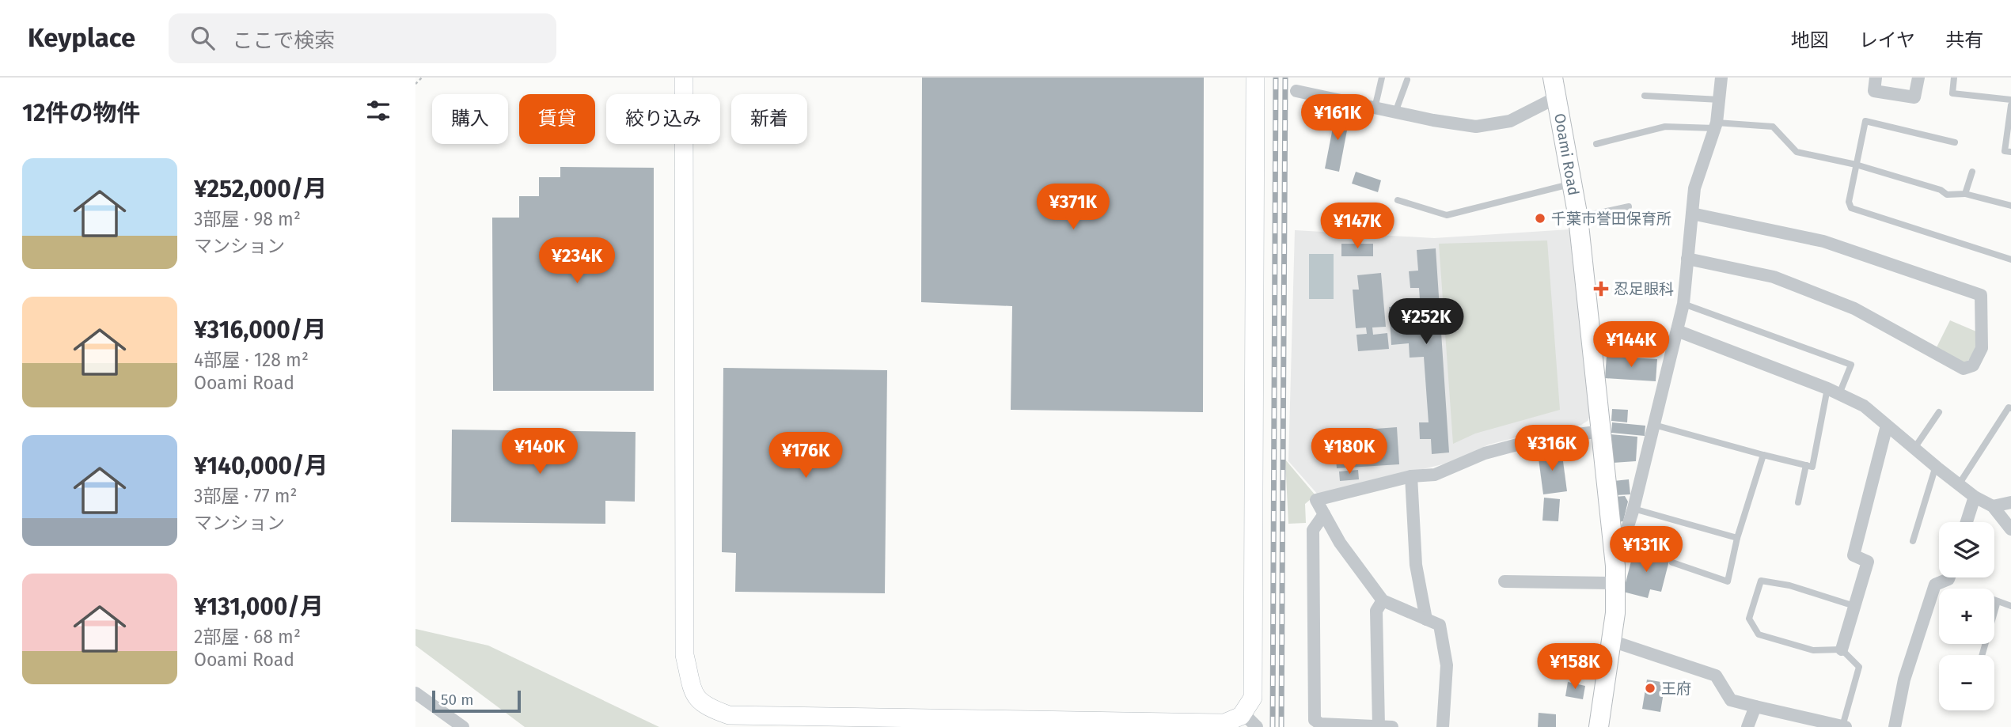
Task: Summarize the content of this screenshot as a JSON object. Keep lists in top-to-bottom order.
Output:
{
  "streets": {
    "main road": ["Ooami Road"]
  },
  "places": {
    "other": ["千葉市誉田保育所", "王府"],
    "health": ["忍足眼科"]
  },
  "scale_bar": "50 m",
  "page": {
    "header": "Keyplace",
    "search": "ここで検索",
    "nav": ["地図", "レイヤ", "共有"],
    "heading": "12件の物件",
    "price": [
      "¥161K",
      "¥371K",
      "¥147K",
      "¥234K",
      "¥252K",
      "¥144K",
      "¥316K",
      "¥140K",
      "¥180K",
      "¥176K",
      "¥131K",
      "¥158K"
    ],
    "chip": [
      "購入",
      "賃貸",
      "絞り込み",
      "新着"
    ],
    "list": [
      {
        "name": "¥252,000/月",
        "note": "3部屋 · 98 m² · マンション"
      },
      {
        "name": "¥316,000/月",
        "note": "4部屋 · 128 m² · Ooami Road"
      },
      {
        "name": "¥140,000/月",
        "note": "3部屋 · 77 m² · マンション"
      },
      {
        "name": "¥131,000/月",
        "note": "2部屋 · 68 m² · Ooami Road"
      }
    ],
    "map_buttons": ["+", "−"],
    "scale": "50 m"
  }
}
